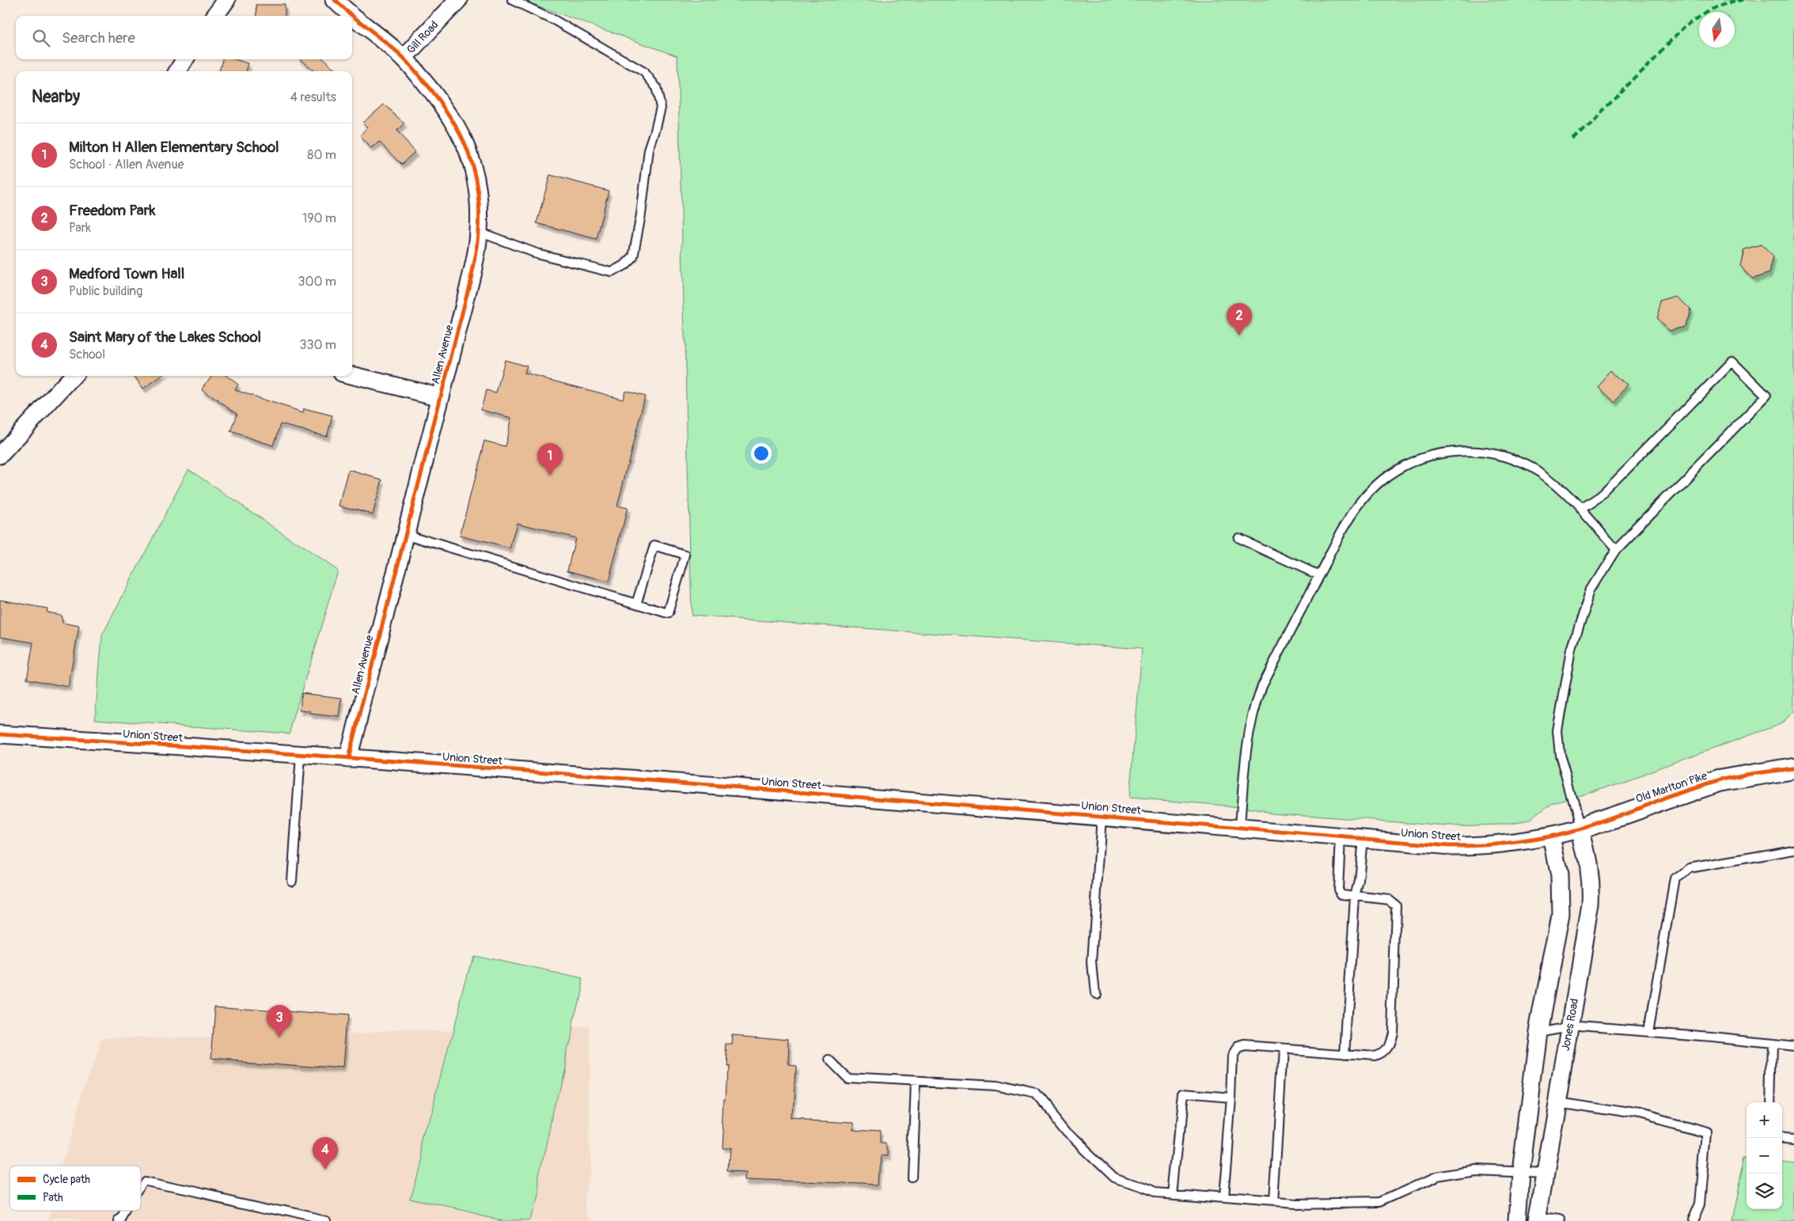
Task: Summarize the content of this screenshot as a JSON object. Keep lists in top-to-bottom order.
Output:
{
  "streets": {
    "street": [
      "Gill Road",
      "Allen Avenue",
      "Union Street",
      "Old Marlton Pike",
      "Jones Road"
    ]
  },
  "crossings": [
    ["Gill Road", "Allen Avenue"],
    ["Allen Avenue", "Union Street"],
    ["Union Street", "Old Marlton Pike"],
    ["Union Street", "Jones Road"],
    ["Old Marlton Pike", "Jones Road"]
  ],
  "legend": ["Cycle path", "Path"],
  "north": "bottom",
  "page": {
    "search": "Search here",
    "heading": ["Nearby", "4 results"],
    "list": [
      {
        "mark": "1",
        "name": "Milton H Allen Elementary School",
        "note": "School · Allen Avenue",
        "value": "80 m"
      },
      {
        "mark": "2",
        "name": "Freedom Park",
        "note": "Park",
        "value": "190 m"
      },
      {
        "mark": "3",
        "name": "Medford Town Hall",
        "note": "Public building",
        "value": "300 m"
      },
      {
        "mark": "4",
        "name": "Saint Mary of the Lakes School",
        "note": "School",
        "value": "330 m"
      }
    ],
    "pins": [
      "2",
      "1",
      "3",
      "4"
    ],
    "map_buttons": ["+", "−"]
  }
}
